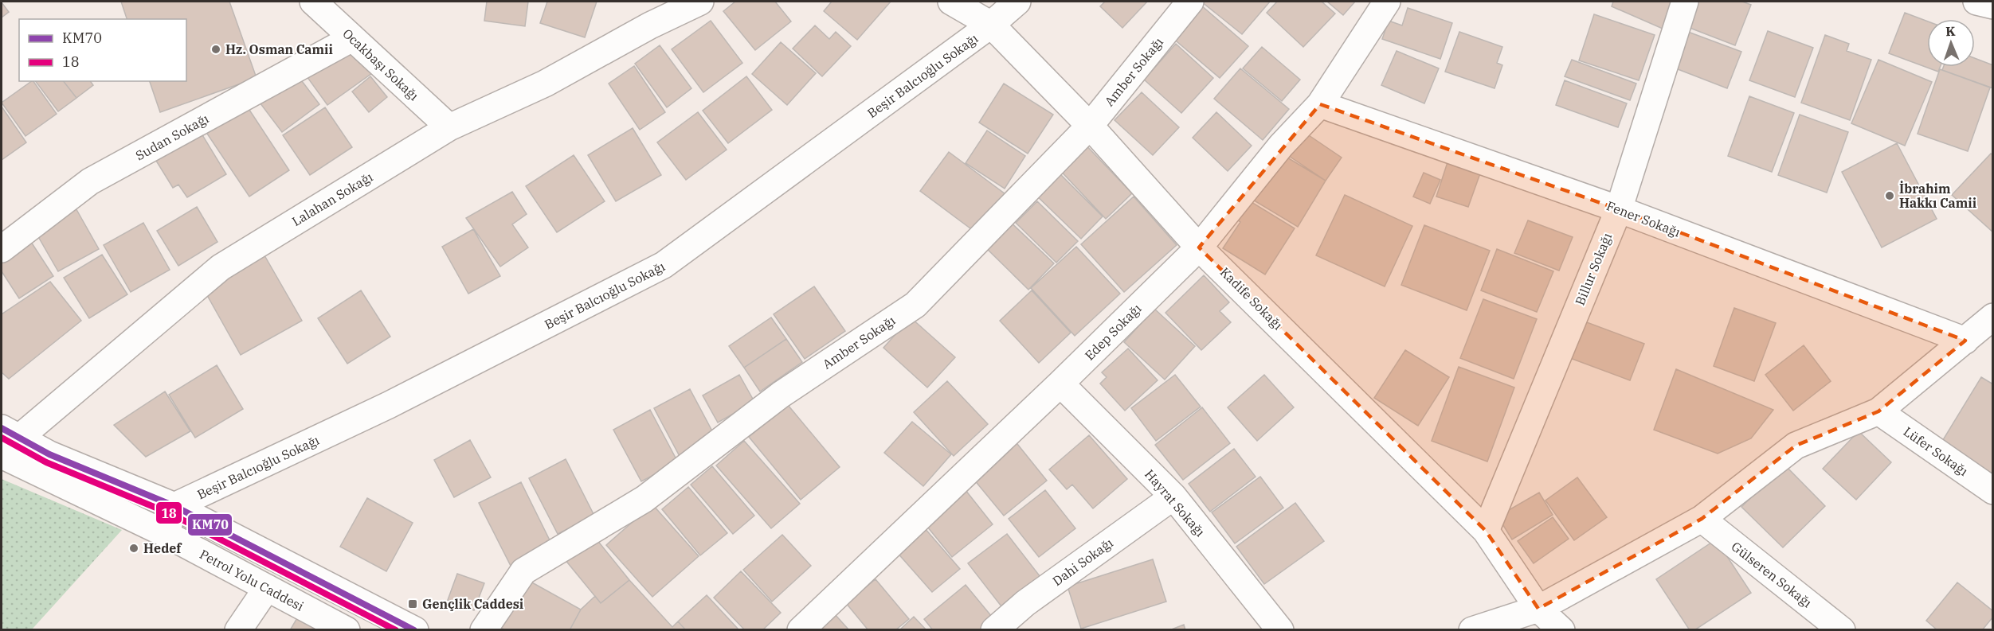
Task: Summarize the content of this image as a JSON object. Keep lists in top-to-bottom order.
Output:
{
  "streets": {
    "street": [
      "Ocakbaşı Sokağı",
      "Amber Sokağı",
      "Beşir Balcıoğlu Sokağı",
      "Sudan Sokağı",
      "Lalahan Sokağı",
      "Fener Sokağı",
      "Billur Sokağı",
      "Kadife Sokağı",
      "Edep Sokağı",
      "Lüfer Sokağı",
      "Hayrat Sokağı",
      "Dahi Sokağı",
      "Gülseren Sokağı",
      "Petrol Yolu Caddesi"
    ]
  },
  "crossings": [
    ["Ocakbaşı Sokağı", "Sudan Sokağı"],
    ["Ocakbaşı Sokağı", "Lalahan Sokağı"],
    ["Amber Sokağı", "Kadife Sokağı"],
    ["Beşir Balcıoğlu Sokağı", "Kadife Sokağı"],
    ["Lalahan Sokağı", "Petrol Yolu Caddesi"],
    ["Fener Sokağı", "Billur Sokağı"],
    ["Fener Sokağı", "Edep Sokağı"],
    ["Billur Sokağı", "Kadife Sokağı"],
    ["Kadife Sokağı", "Edep Sokağı"],
    ["Edep Sokağı", "Hayrat Sokağı"],
    ["Hayrat Sokağı", "Dahi Sokağı"]
  ],
  "places": {
    "other": ["Hz. Osman Camii", "İbrahim Hakkı Camii", "Hedef"],
    "transit": ["Gençlik Caddesi"]
  },
  "lines": ["transit line KM70", "transit line 18"],
  "legend": ["KM70", "18"],
  "north": "top"
}
